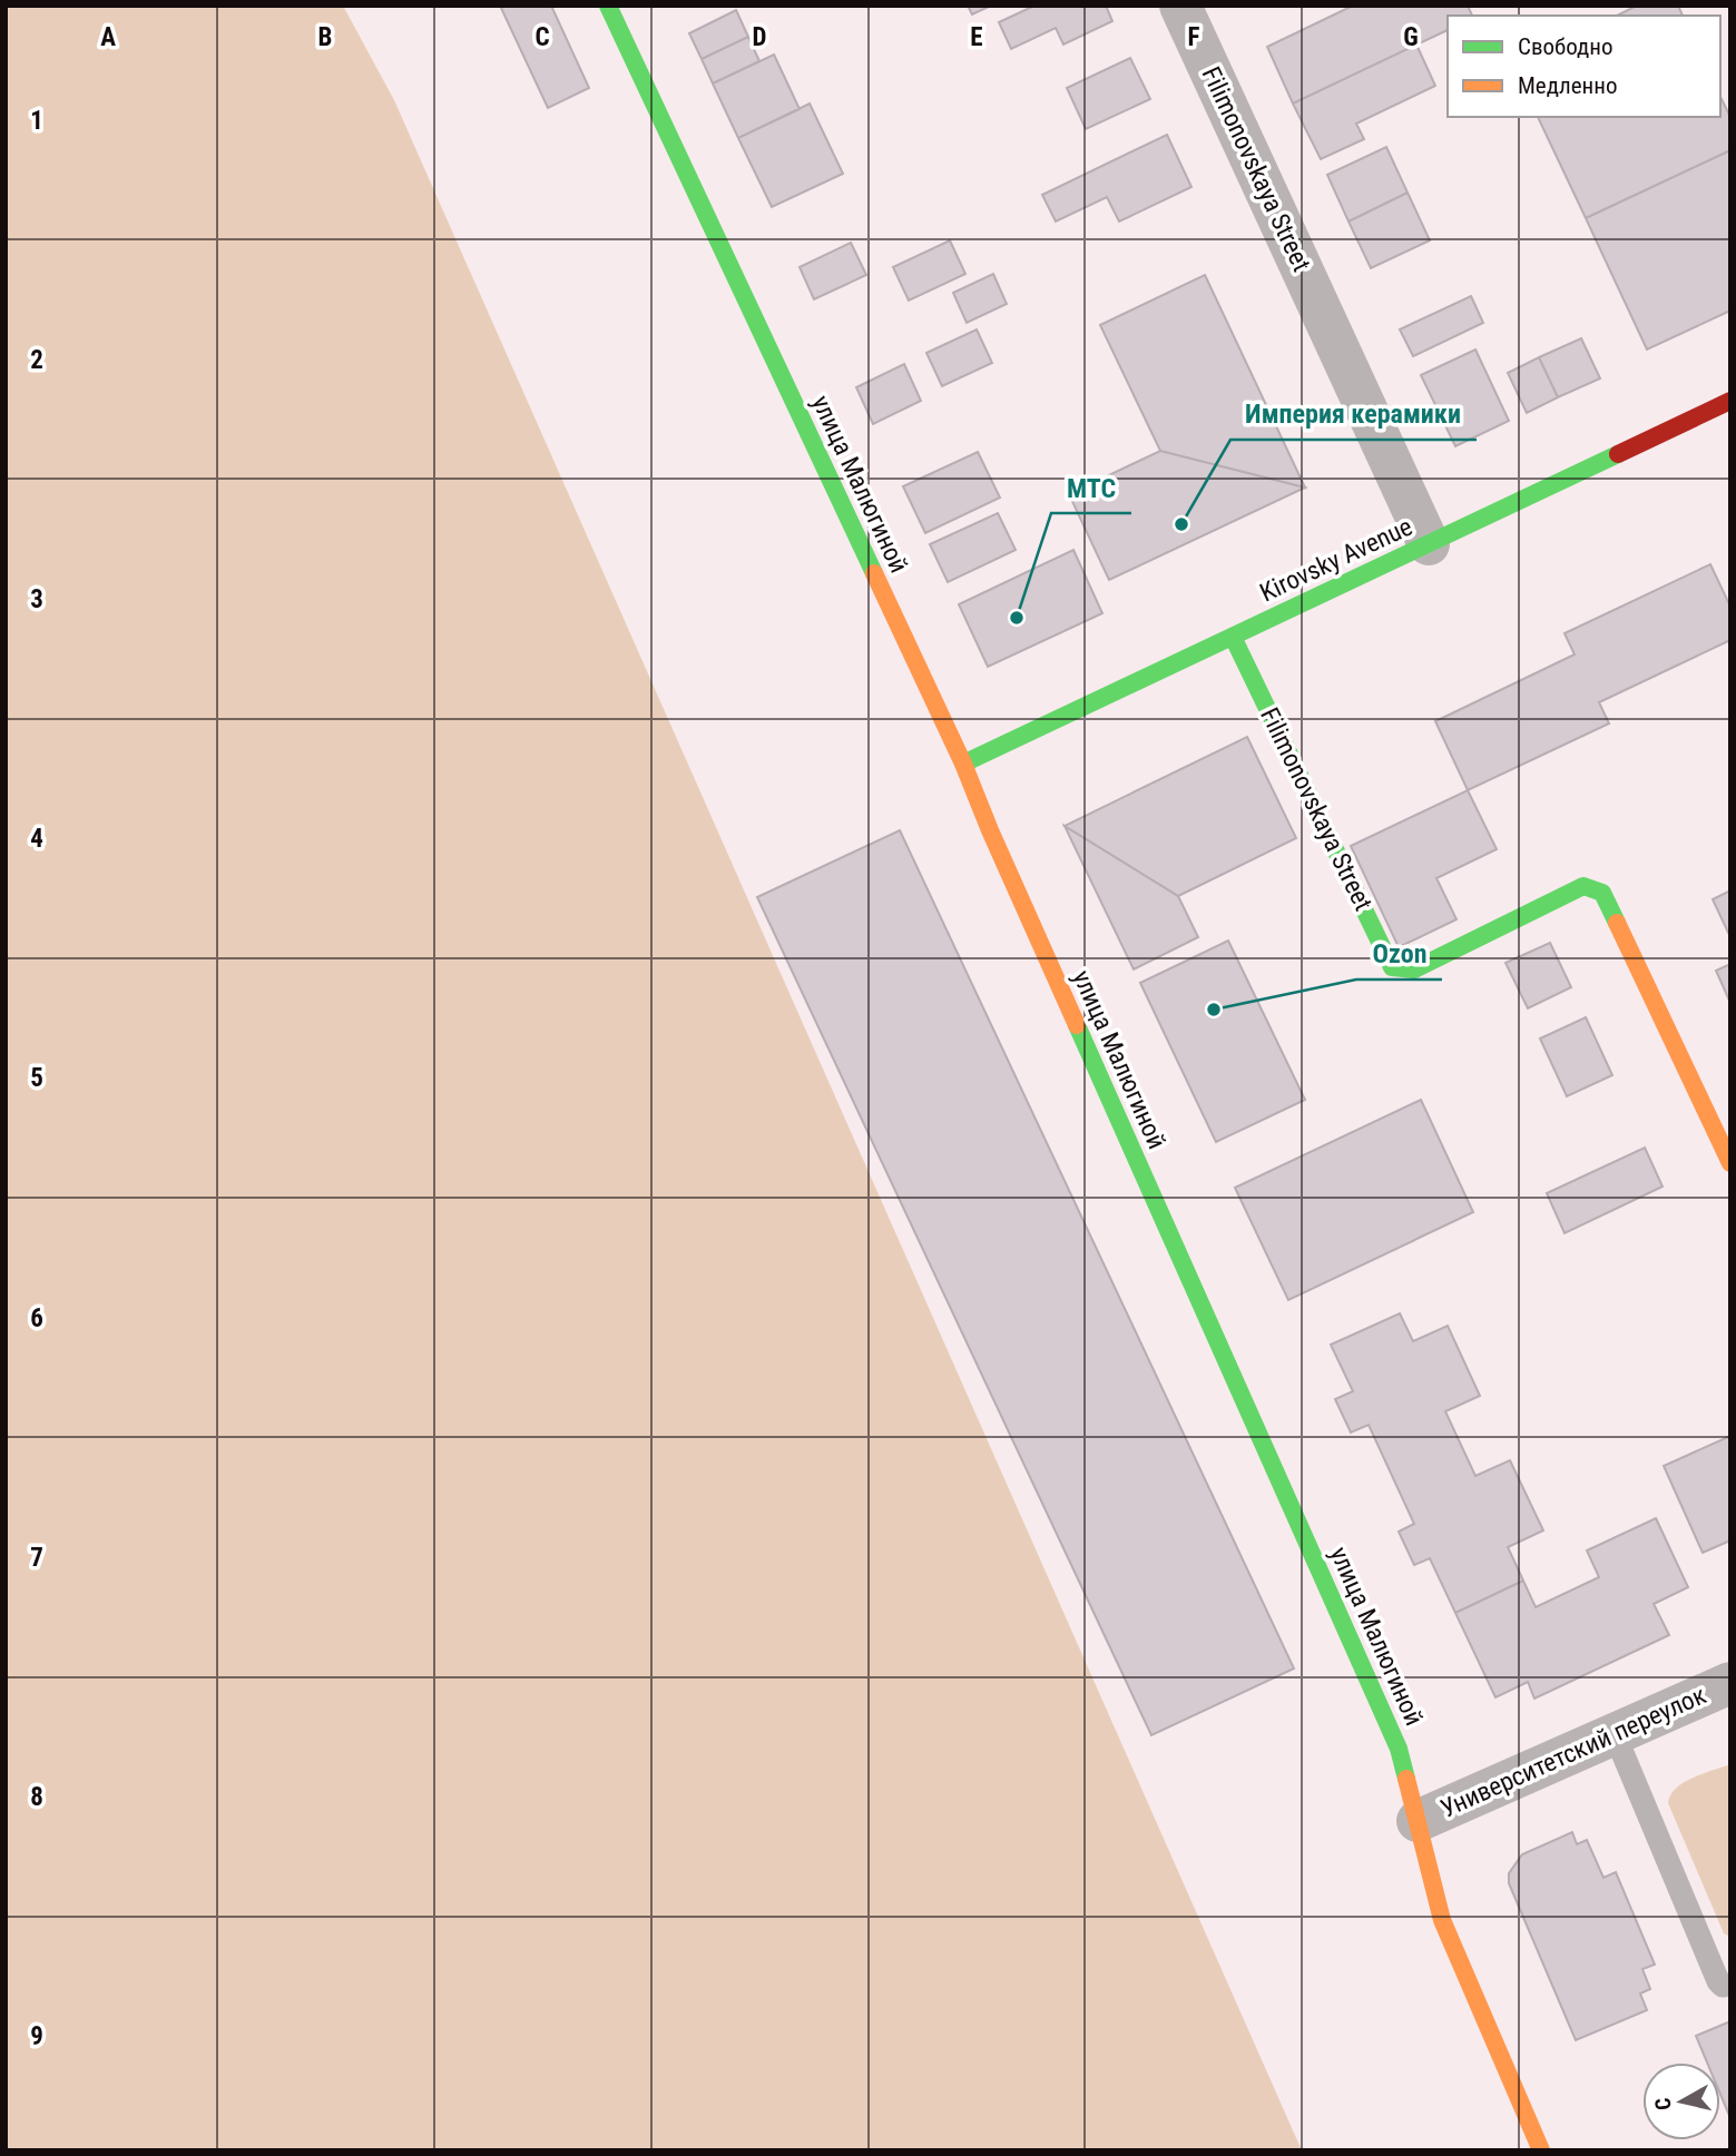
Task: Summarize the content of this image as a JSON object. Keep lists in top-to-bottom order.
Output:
{
  "streets": {
    "main road": ["Filimonovskaya Street", "улица Малюгиной", "Kirovsky Avenue"],
    "street": ["Университетский переулок"]
  },
  "crossings": [
    ["Filimonovskaya Street", "Kirovsky Avenue"],
    ["улица Малюгиной", "Kirovsky Avenue"],
    ["улица Малюгиной", "Университетский переулок"]
  ],
  "places": ["Империя керамики", "МТС", "Ozon"],
  "legend": ["Свободно", "Медленно"],
  "north": "left",
  "grid": {
    "columns": [
      "A",
      "B",
      "C",
      "D",
      "E",
      "F",
      "G"
    ],
    "rows": [
      "1",
      "2",
      "3",
      "4",
      "5",
      "6",
      "7",
      "8",
      "9"
    ]
  }
}
